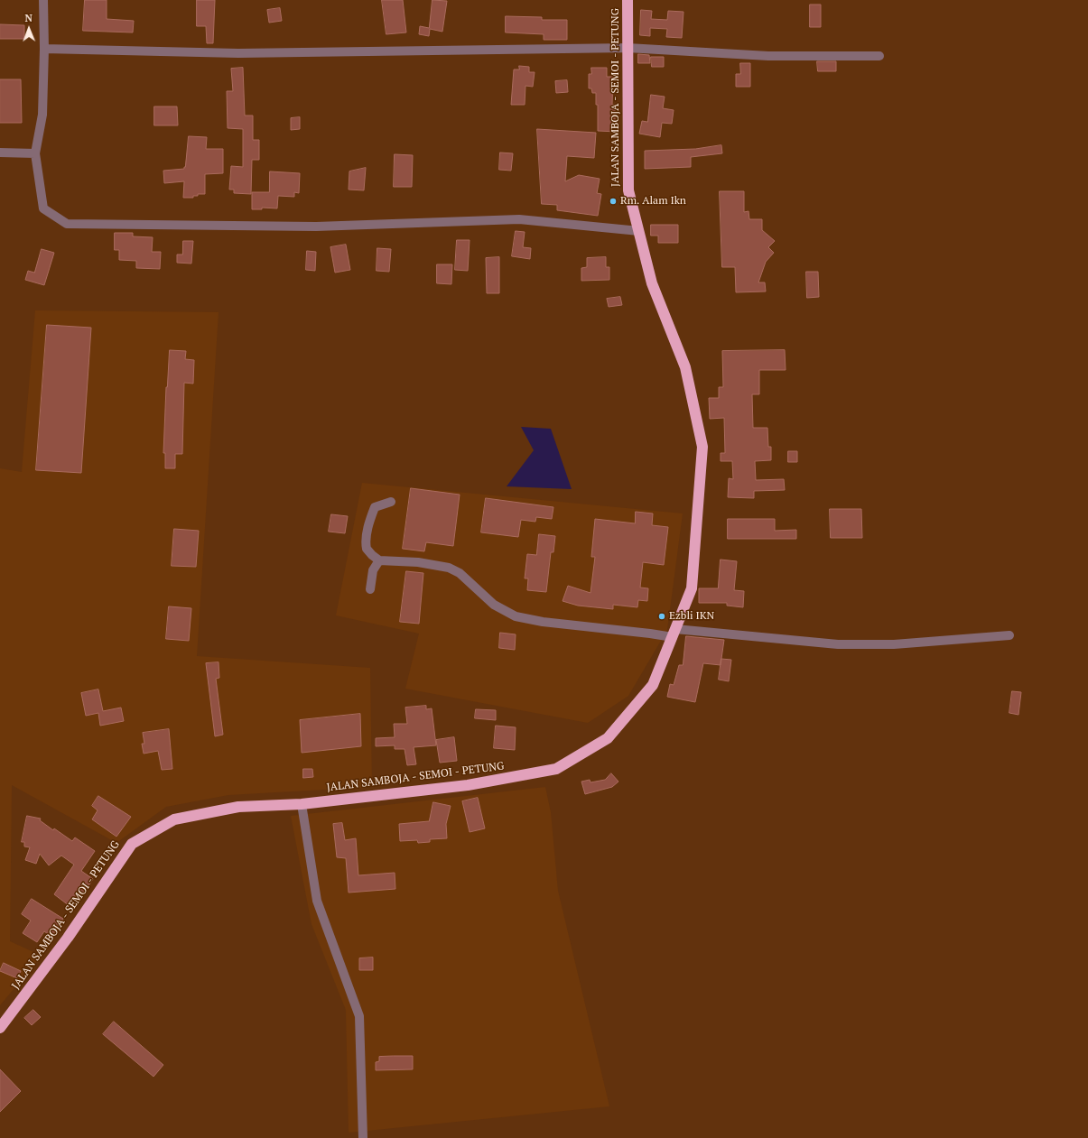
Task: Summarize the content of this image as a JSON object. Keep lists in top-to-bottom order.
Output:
{
  "streets": {
    "highway": ["JALAN SAMBOJA - SEMOI - PETUNG"]
  },
  "places": ["Rm. Alam Ikn", "Ezbli IKN"],
  "north": "top"
}
